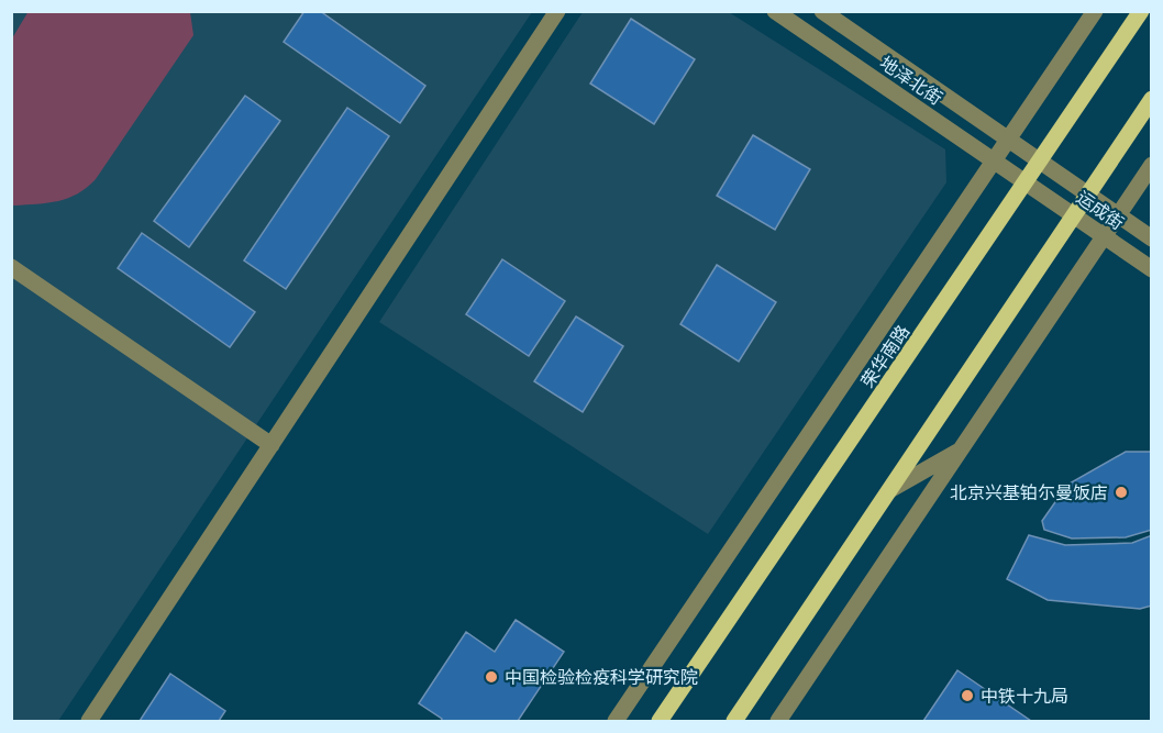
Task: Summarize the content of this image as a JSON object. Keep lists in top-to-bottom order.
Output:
{
  "streets": {
    "main road": ["荣华南路"],
    "street": ["地泽北街", "运成街"]
  },
  "crossings": [
    ["地泽北街", "运成街"],
    ["地泽北街", "荣华南路"],
    ["运成街", "荣华南路"]
  ],
  "places": ["北京兴基铂尓曼饭店", "中国检验检疫科学研究院", "中铁十九局"]
}
